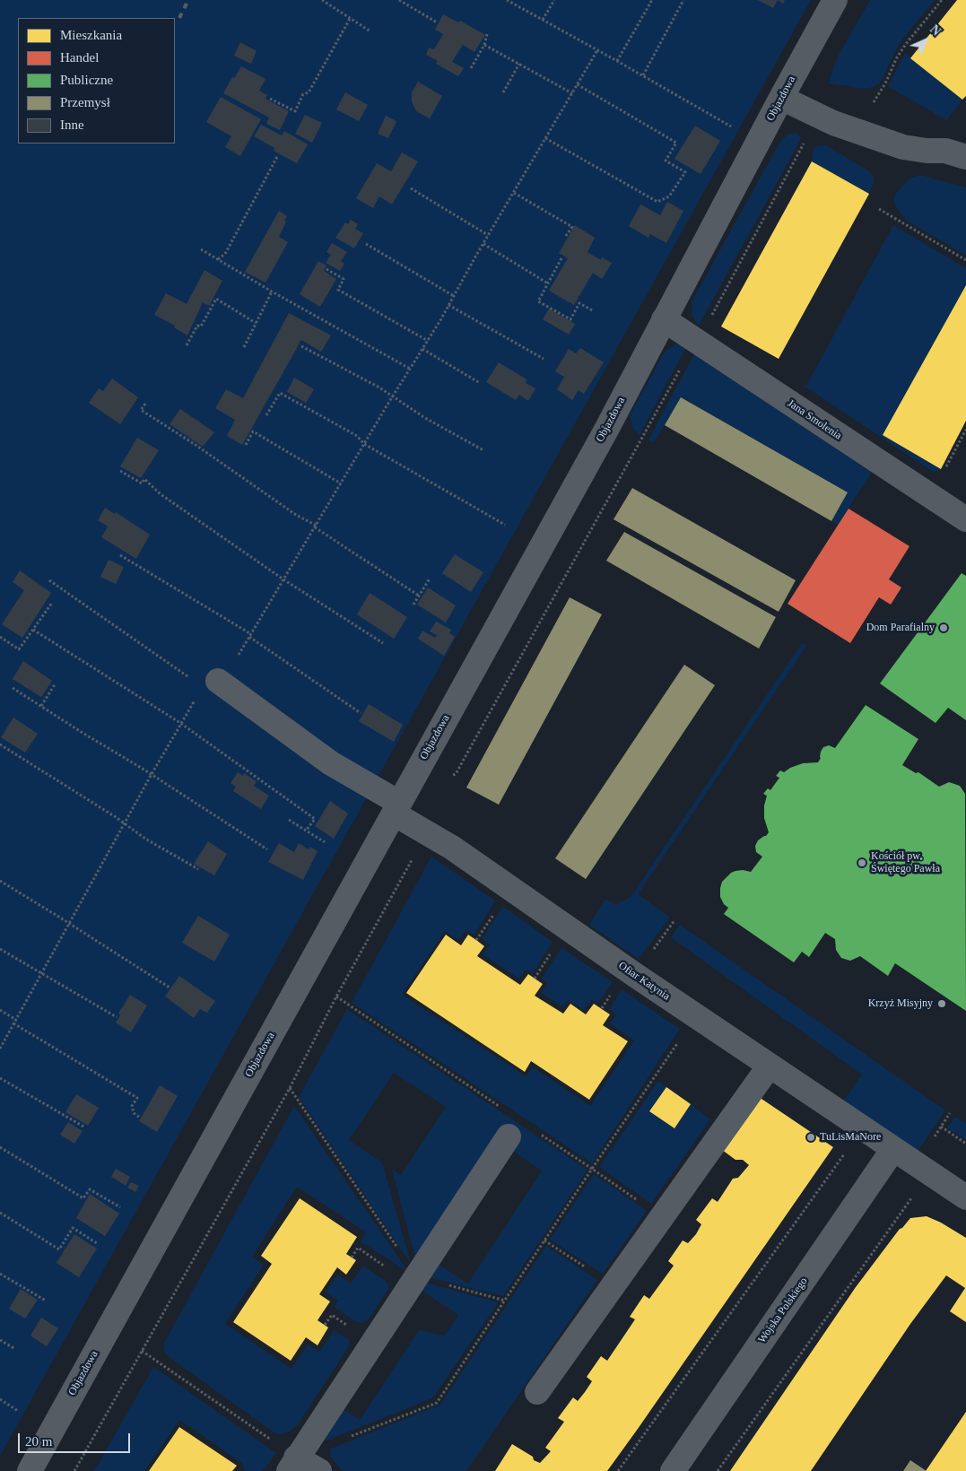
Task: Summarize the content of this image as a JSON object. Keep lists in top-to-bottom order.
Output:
{
  "streets": {
    "street": [
      "Objazdowa",
      "Jana Smolenia",
      "Ofiar Katynia",
      "Wojska Polskiego"
    ]
  },
  "crossings": [
    ["Objazdowa", "Jana Smolenia"],
    ["Objazdowa", "Ofiar Katynia"],
    ["Ofiar Katynia", "Wojska Polskiego"]
  ],
  "places": [
    "Dom Parafialny",
    "Kościół pw. Świętego Pawła",
    "Krzyż Misyjny",
    "TuLisMaNore"
  ],
  "legend": [
    "Mieszkania",
    "Handel",
    "Publiczne",
    "Przemysł",
    "Inne"
  ],
  "scale_bar": "20 m",
  "north": "top right"
}
